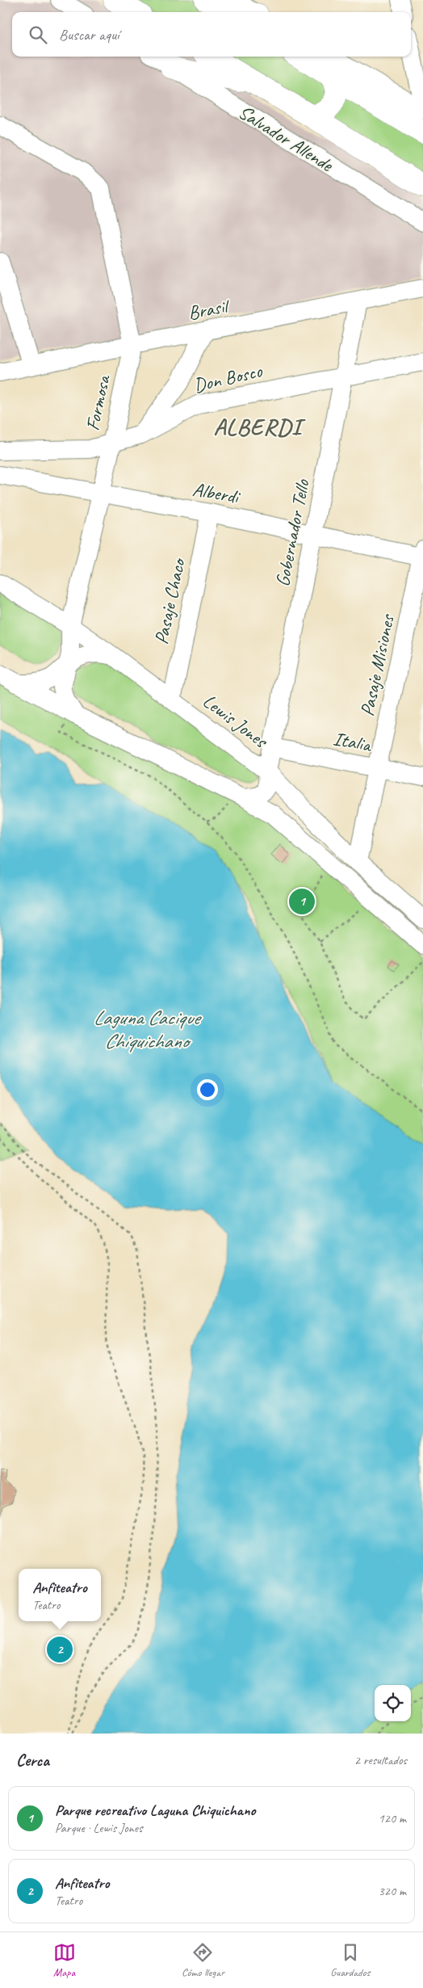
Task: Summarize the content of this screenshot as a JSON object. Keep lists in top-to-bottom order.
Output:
{
  "streets": {
    "main road": ["Salvador Allende"],
    "street": [
      "Brasil",
      "Don Bosco",
      "Formosa",
      "Alberdi",
      "Gobernador Tello",
      "Pasaje Chaco",
      "Pasaje Misiones",
      "Lewis Jones",
      "Italia"
    ]
  },
  "crossings": [
    ["Brasil", "Formosa"],
    ["Brasil", "Gobernador Tello"],
    ["Don Bosco", "Formosa"],
    ["Don Bosco", "Gobernador Tello"],
    ["Formosa", "Alberdi"],
    ["Formosa", "Lewis Jones"],
    ["Alberdi", "Gobernador Tello"],
    ["Alberdi", "Pasaje Chaco"],
    ["Alberdi", "Pasaje Misiones"],
    ["Gobernador Tello", "Lewis Jones"],
    ["Gobernador Tello", "Italia"],
    ["Pasaje Chaco", "Lewis Jones"],
    ["Pasaje Misiones", "Lewis Jones"],
    ["Pasaje Misiones", "Italia"]
  ],
  "districts": ["ALBERDI"],
  "water": ["Laguna Cacique Chiquichano"],
  "page": {
    "search": "Buscar aquí",
    "pins": ["1", "2"],
    "popup": ["Anfiteatro", "Teatro"],
    "heading": ["Cerca", "2 resultados"],
    "list": [
      {
        "mark": "1",
        "name": "Parque recreativo Laguna Chiquichano",
        "note": "Parque · Lewis Jones",
        "value": "120 m"
      },
      {
        "mark": "2",
        "name": "Anfiteatro",
        "note": "Teatro",
        "value": "320 m"
      }
    ],
    "nav": ["Mapa", "Cómo llegar", "Guardados"]
  }
}
